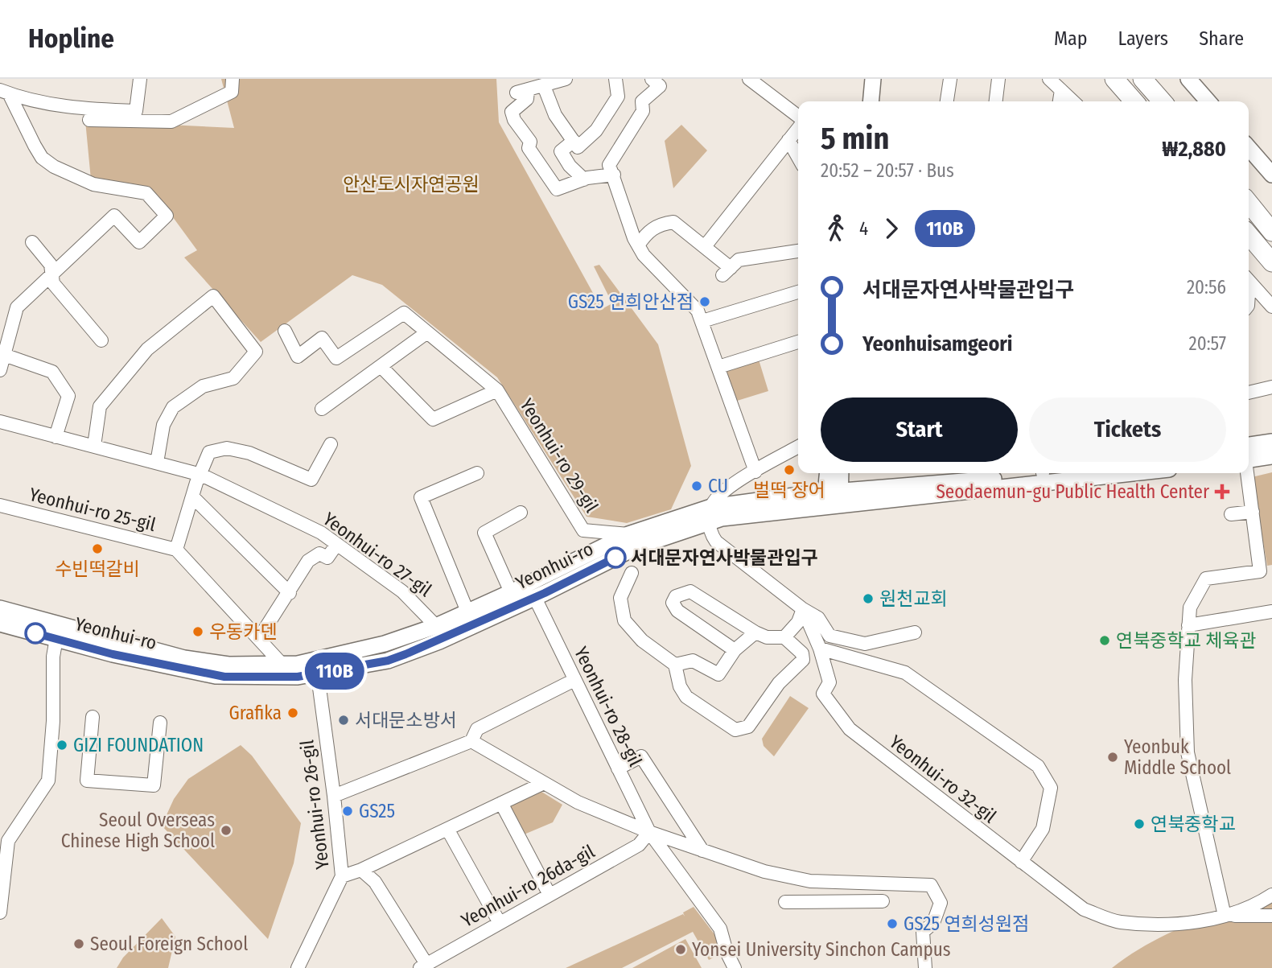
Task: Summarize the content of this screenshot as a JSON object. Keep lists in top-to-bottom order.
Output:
{
  "streets": {
    "main road": ["Yeonhui-ro"],
    "street": [
      "Yeonhui-ro 29-gil",
      "Yeonhui-ro 25-gil",
      "Yeonhui-ro 27-gil",
      "Yeonhui-ro 28-gil",
      "Yeonhui-ro 32-gil",
      "Yeonhui-ro 26-gil",
      "Yeonhui-ro 26da-gil"
    ]
  },
  "crossings": [
    ["Yeonhui-ro 29-gil", "Yeonhui-ro"],
    ["Yeonhui-ro 25-gil", "Yeonhui-ro 27-gil"],
    ["Yeonhui-ro 25-gil", "Yeonhui-ro"],
    ["Yeonhui-ro 27-gil", "Yeonhui-ro"],
    ["Yeonhui-ro", "Yeonhui-ro 28-gil"],
    ["Yeonhui-ro", "Yeonhui-ro 32-gil"],
    ["Yeonhui-ro", "Yeonhui-ro 26-gil"],
    ["Yeonhui-ro 28-gil", "Yeonhui-ro 26da-gil"]
  ],
  "parks": ["안산도시자연공원"],
  "places": {
    "other": [
      "GS25 연희안산점",
      "벌떡 장어",
      "CU",
      "수빈떡갈비",
      "서대문자연사박물관입구",
      "원천교회",
      "우동카덴",
      "연북중학교 체육관",
      "Grafika",
      "서대문소방서",
      "GIZI FOUNDATION",
      "Yeonbuk Middle School",
      "GS25",
      "연북중학교",
      "Seoul Overseas Chinese High School",
      "GS25 연희성원점",
      "Seoul Foreign School",
      "Yonsei University Sinchon Campus"
    ],
    "health": ["Seodaemun-gu Public Health Center"]
  },
  "lines": ["bus line 110B"],
  "page": {
    "header": "Hopline",
    "nav": ["Map", "Layers", "Share"],
    "on_map": "110B",
    "heading": ["5 min", "20:52 – 20:57 · Bus", "₩2,880"],
    "legs": ["4", "110B"],
    "list": [
      {
        "name": "서대문자연사박물관입구",
        "value": "20:56"
      },
      {
        "name": "Yeonhuisamgeori",
        "value": "20:57"
      }
    ],
    "buttons": ["Start", "Tickets"]
  }
}
